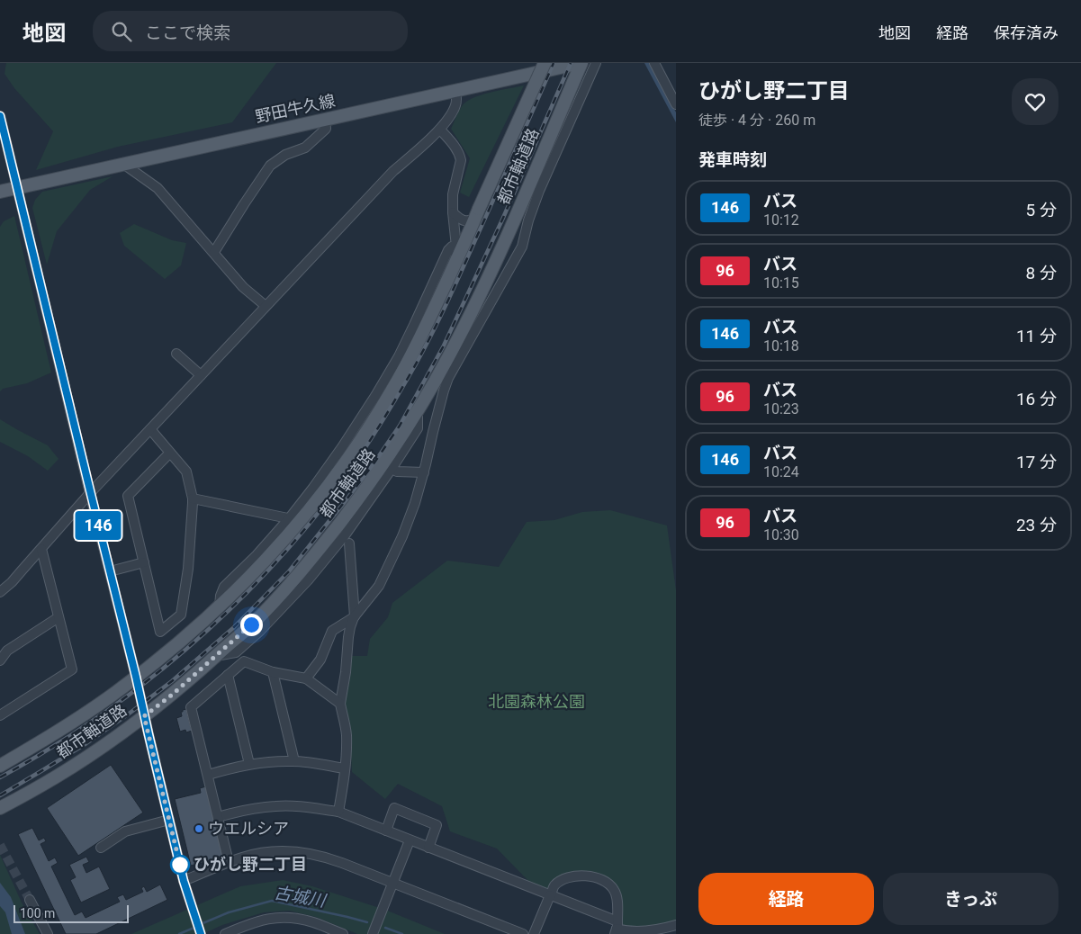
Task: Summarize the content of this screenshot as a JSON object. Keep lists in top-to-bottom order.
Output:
{
  "streets": {
    "main road": ["野田牛久線", "都市軸道路"]
  },
  "crossings": [
    ["野田牛久線", "都市軸道路"]
  ],
  "water": ["古城川"],
  "parks": ["北園森林公園"],
  "places": ["ウエルシア", "ひがし野二丁目"],
  "lines": ["bus line 146"],
  "scale_bar": "100 m",
  "page": {
    "header": "地図",
    "search": "ここで検索",
    "nav": ["地図", "経路", "保存済み"],
    "on_map": "146",
    "heading": [
      ["ひがし野二丁目", "徒歩 · 4 分 · 260 m"],
      "発車時刻"
    ],
    "list": [
      {
        "mark": "146",
        "name": "バス",
        "note": "10:12",
        "value": "5 分"
      },
      {
        "mark": "96",
        "name": "バス",
        "note": "10:15",
        "value": "8 分"
      },
      {
        "mark": "146",
        "name": "バス",
        "note": "10:18",
        "value": "11 分"
      },
      {
        "mark": "96",
        "name": "バス",
        "note": "10:23",
        "value": "16 分"
      },
      {
        "mark": "146",
        "name": "バス",
        "note": "10:24",
        "value": "17 分"
      },
      {
        "mark": "96",
        "name": "バス",
        "note": "10:30",
        "value": "23 分"
      }
    ],
    "buttons": ["経路", "きっぷ"],
    "scale": "100 m"
  }
}
